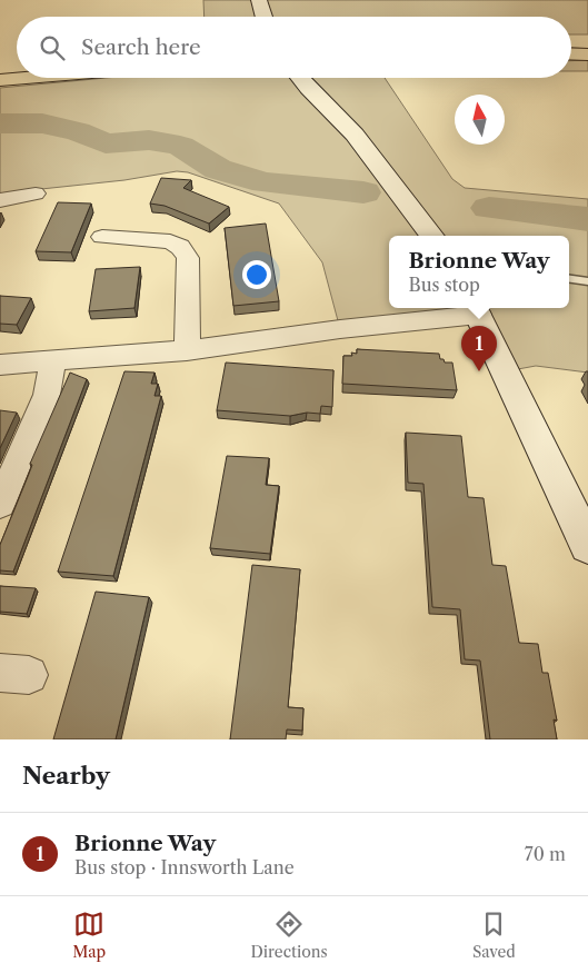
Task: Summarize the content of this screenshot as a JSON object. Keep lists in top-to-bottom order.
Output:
{
  "north": "top",
  "page": {
    "search": "Search here",
    "popup": ["Brionne Way", "Bus stop"],
    "pins": "1",
    "heading": "Nearby",
    "list": [
      {
        "mark": "1",
        "name": "Brionne Way",
        "note": "Bus stop · Innsworth Lane",
        "value": "70 m"
      }
    ],
    "nav": ["Map", "Directions", "Saved"]
  }
}
